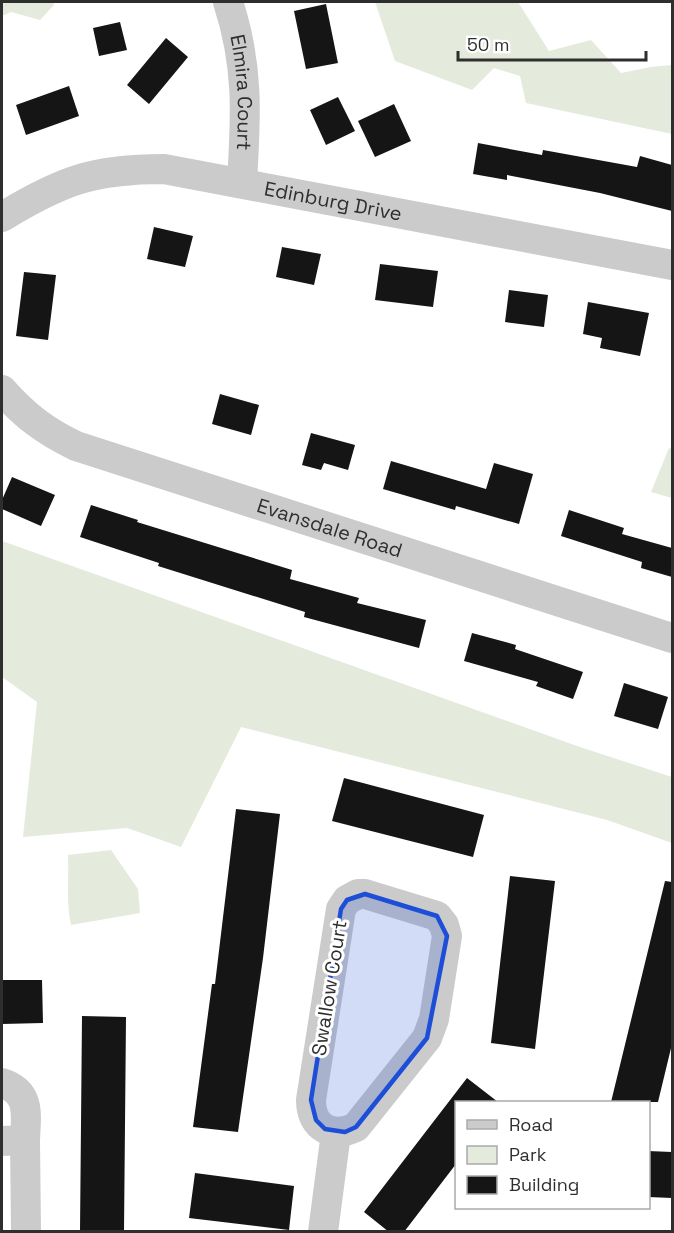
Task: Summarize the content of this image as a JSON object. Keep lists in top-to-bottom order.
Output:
{
  "streets": {
    "street": [
      "Elmira Court",
      "Edinburg Drive",
      "Evansdale Road",
      "Swallow Court"
    ]
  },
  "crossings": [
    ["Elmira Court", "Edinburg Drive"]
  ],
  "legend": ["Road", "Park", "Building"],
  "scale_bar": "50 m"
}
